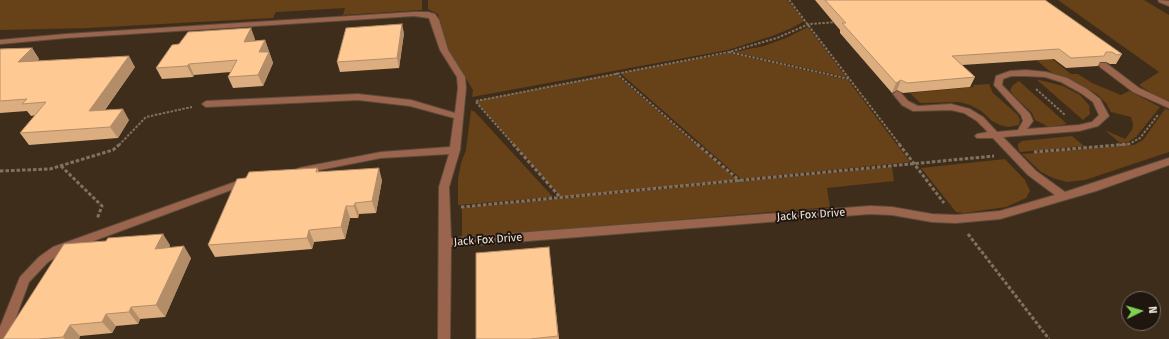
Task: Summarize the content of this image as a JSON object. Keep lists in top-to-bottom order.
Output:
{
  "streets": {
    "street": ["Jack Fox Drive"]
  },
  "north": "right"
}
